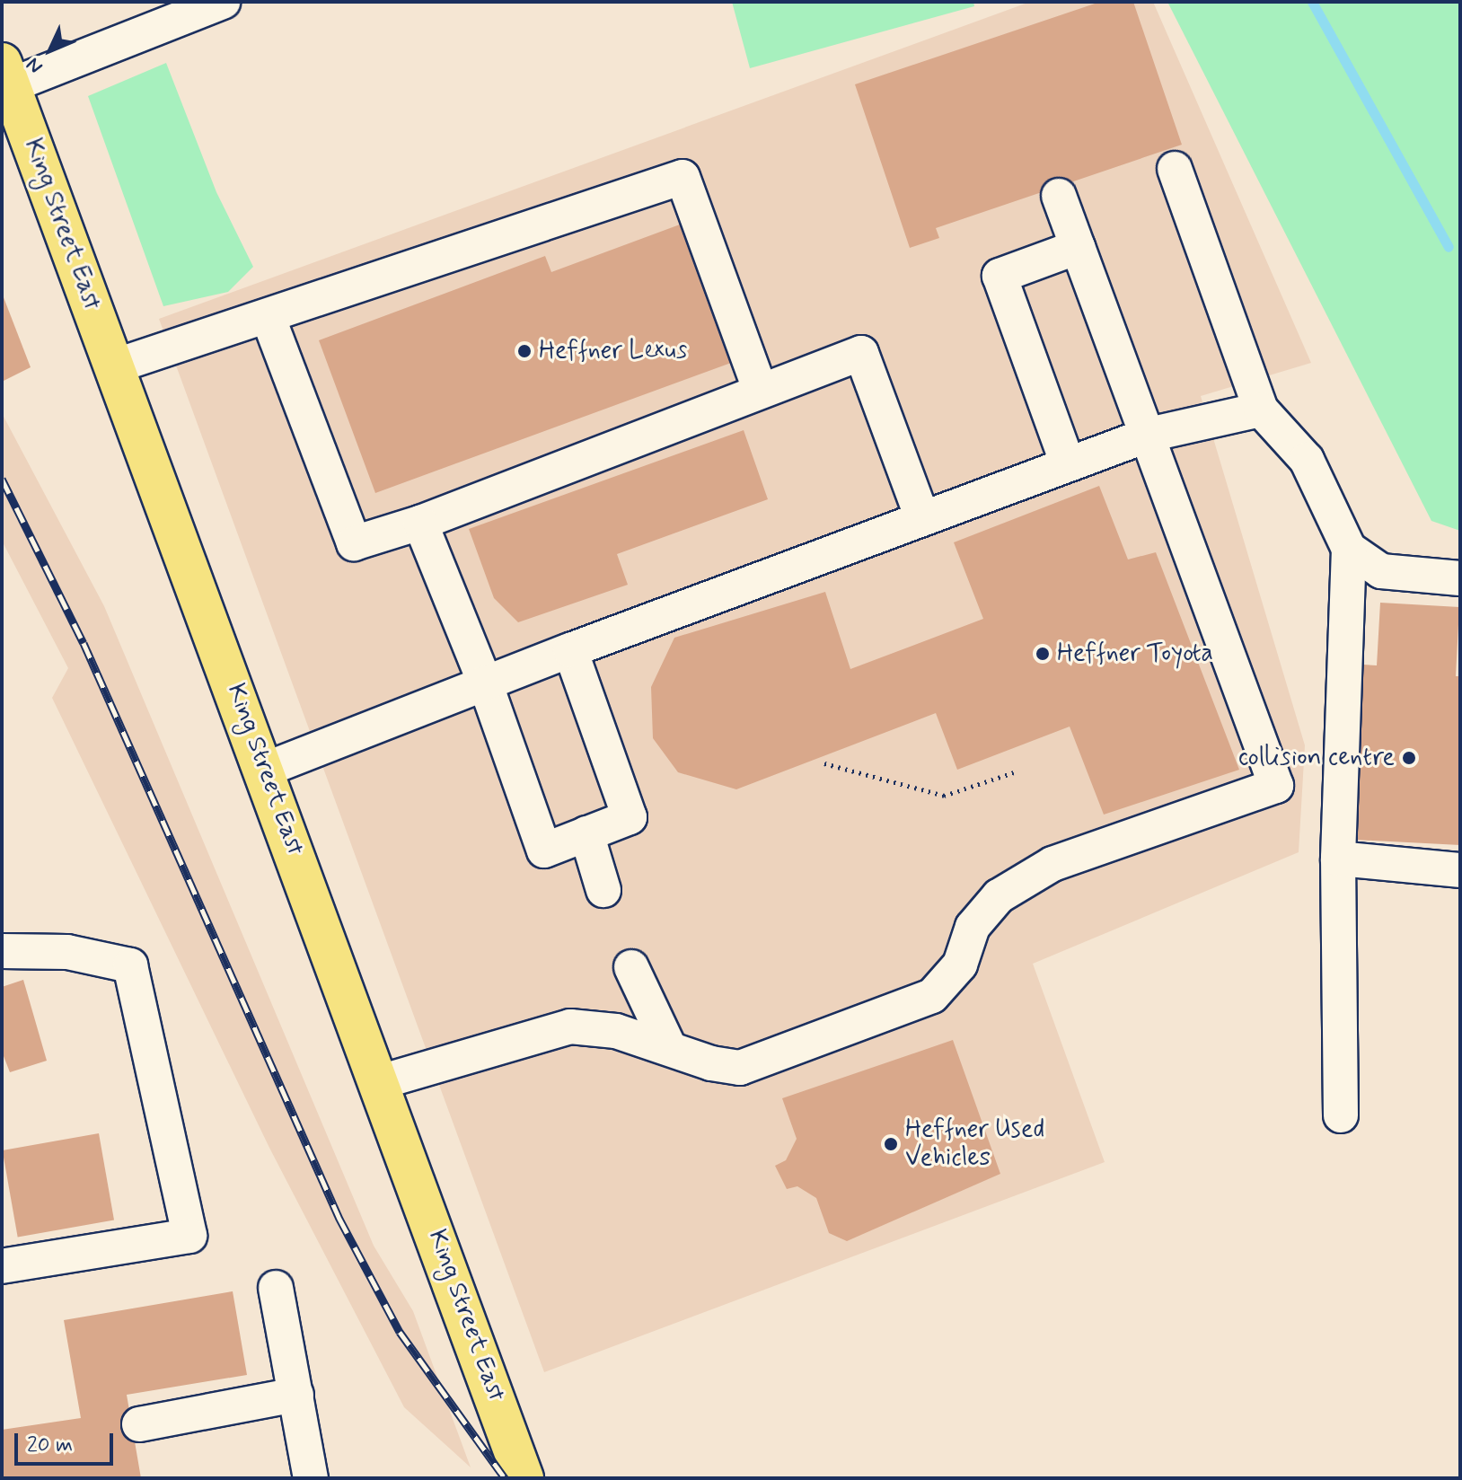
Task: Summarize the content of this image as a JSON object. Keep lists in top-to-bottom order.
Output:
{
  "streets": {
    "main road": ["King Street East"]
  },
  "places": [
    "Heffner Lexus",
    "Heffner Toyota",
    "collision centre",
    "Heffner Used Vehicles"
  ],
  "scale_bar": "20 m",
  "north": "bottom left"
}
